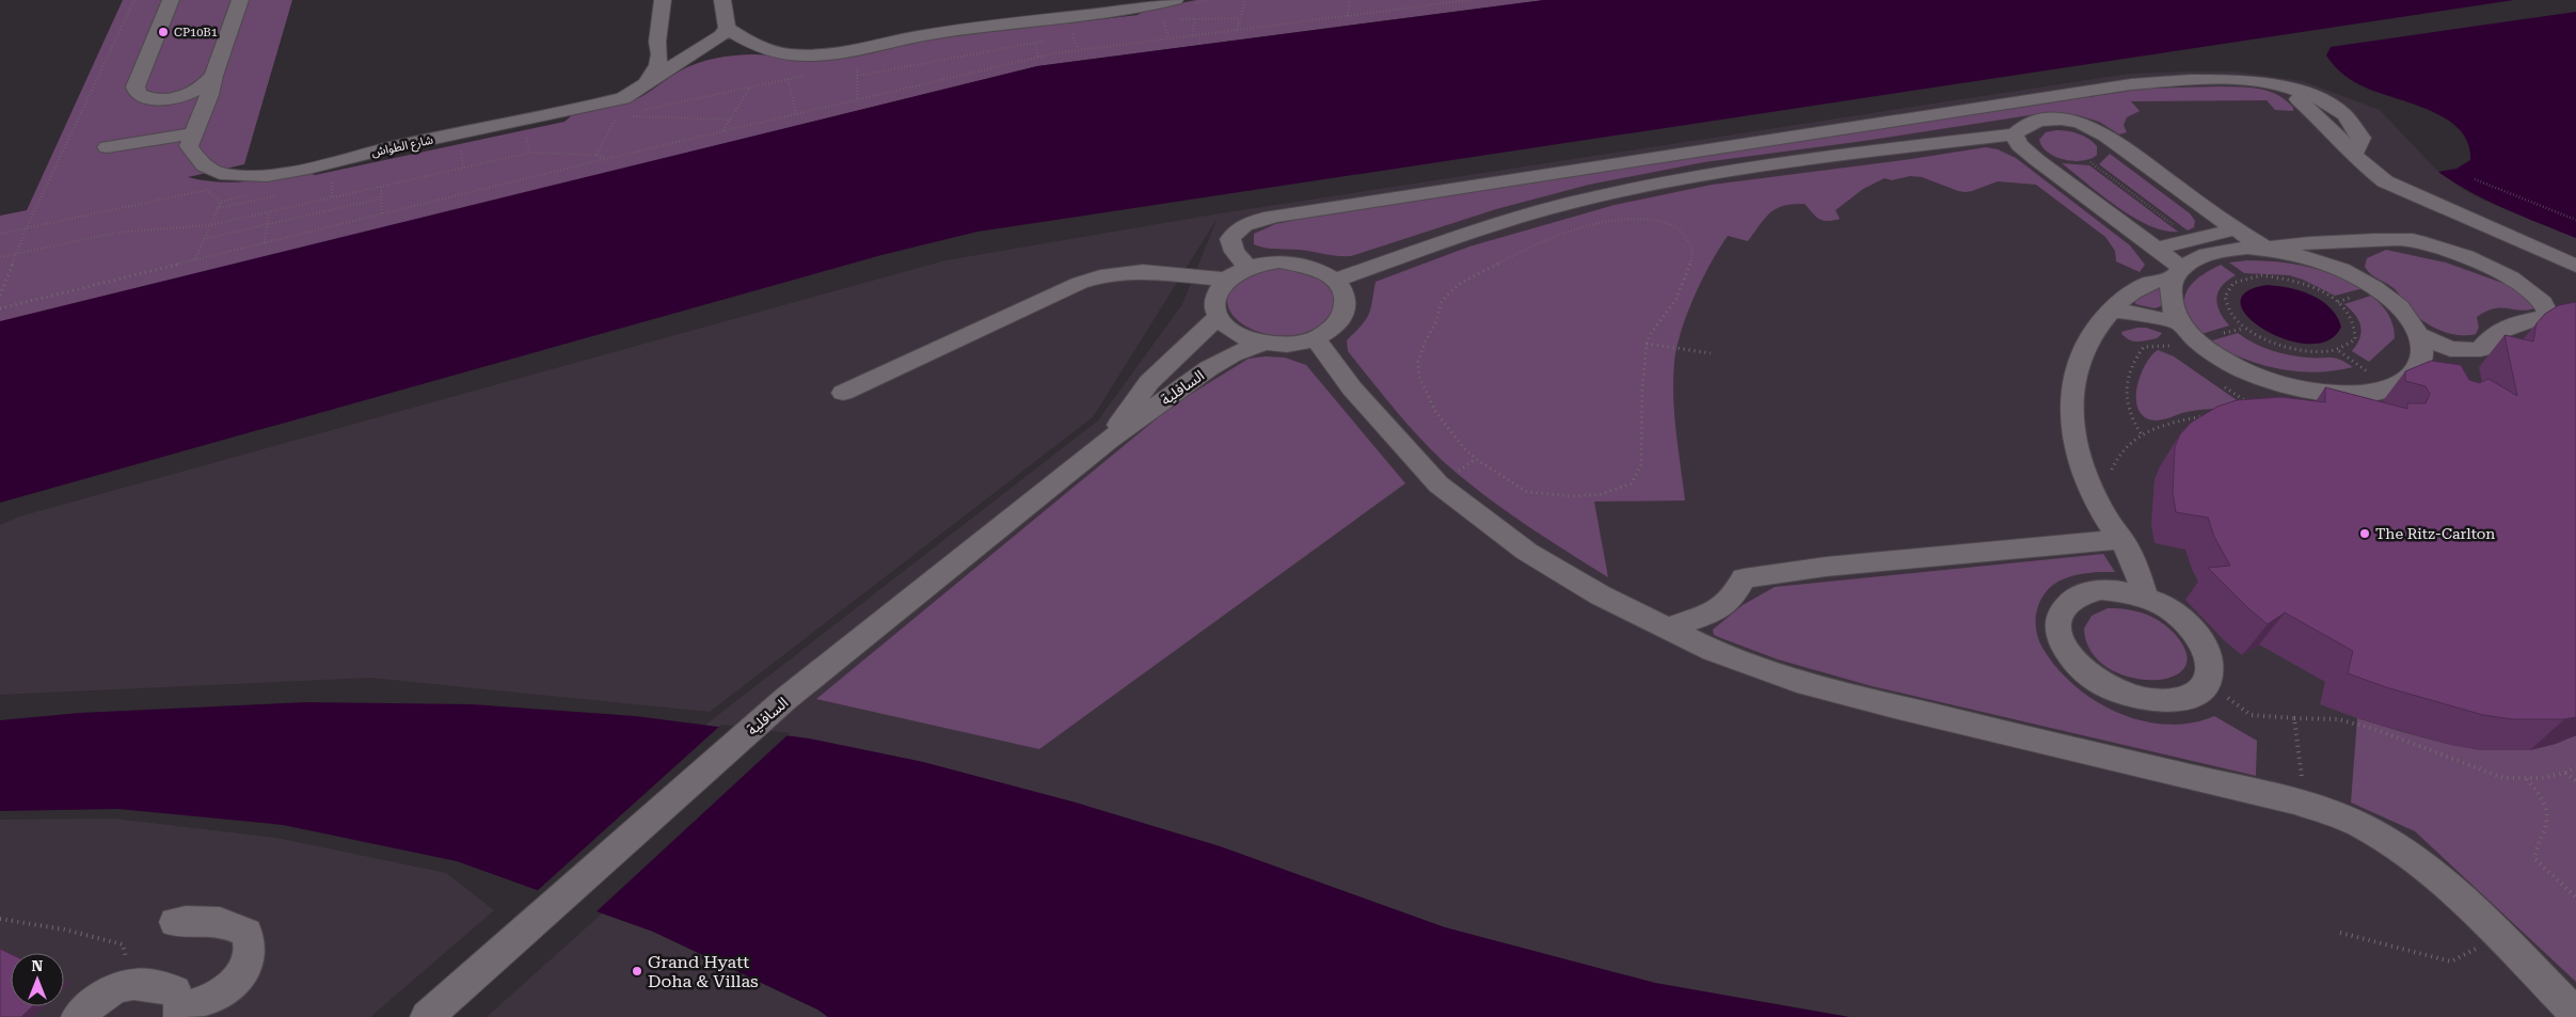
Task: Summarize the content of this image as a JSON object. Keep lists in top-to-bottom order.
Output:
{
  "streets": {
    "street": ["شارع الطواش", "السافلية"]
  },
  "places": ["CP10B1", "The Ritz-Carlton", "Grand Hyatt Doha & Villas"],
  "north": "top"
}
